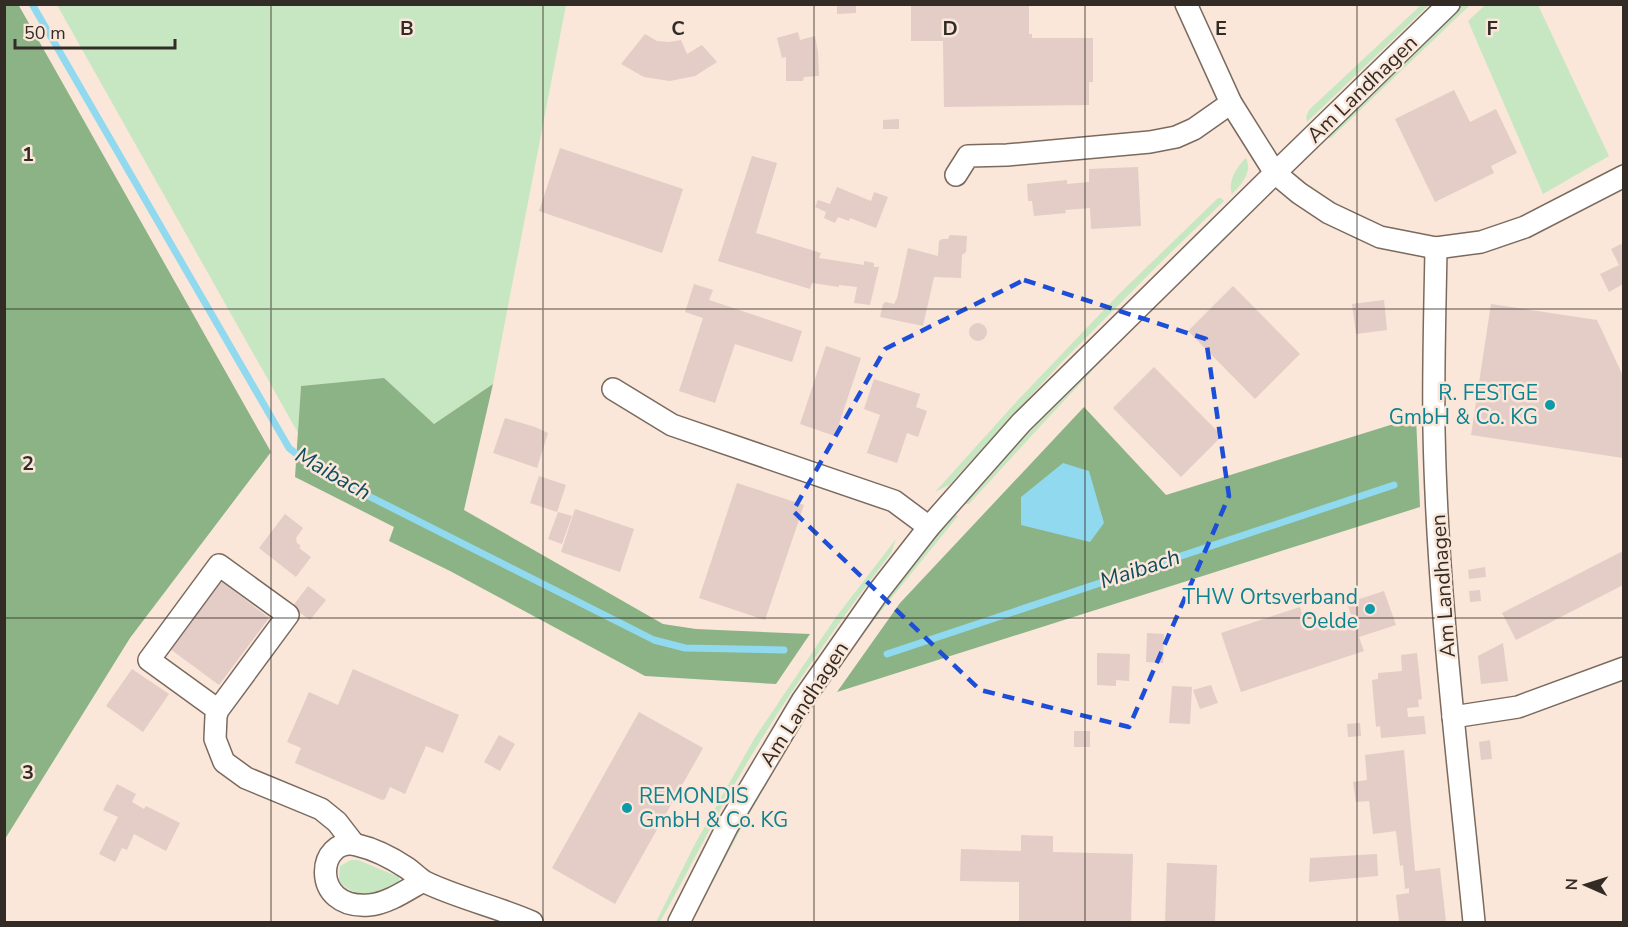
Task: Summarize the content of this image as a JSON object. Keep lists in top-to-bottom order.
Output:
{
  "streets": {
    "street": ["Am Landhagen"]
  },
  "water": ["Maibach"],
  "places": ["R. FESTGE GmbH & Co. KG", "THW Ortsverband Oelde", "REMONDIS GmbH & Co. KG"],
  "scale_bar": "50 m",
  "north": "left",
  "grid": {
    "columns": [
      "B",
      "C",
      "D",
      "E",
      "F"
    ],
    "rows": ["1", "2", "3"]
  }
}
